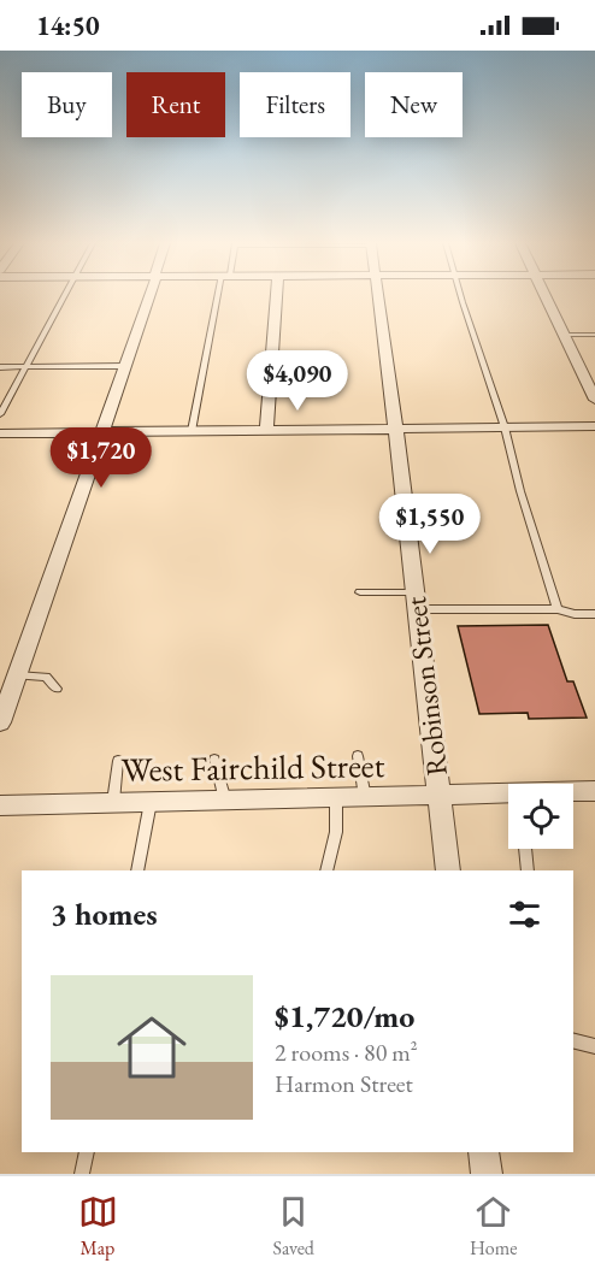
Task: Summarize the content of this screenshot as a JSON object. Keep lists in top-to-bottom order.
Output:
{
  "streets": {
    "street": ["Robinson Street", "West Fairchild Street"]
  },
  "crossings": [
    ["Robinson Street", "West Fairchild Street"]
  ],
  "page": {
    "status": "14:50",
    "chip": [
      "Buy",
      "Rent",
      "Filters",
      "New"
    ],
    "price": ["$4,090", "$1,720", "$1,550"],
    "heading": "3 homes",
    "list": [
      {
        "name": "$1,720/mo",
        "note": "2 rooms · 80 m² · Harmon Street"
      }
    ],
    "tabs": ["Map", "Saved", "Home"]
  }
}
